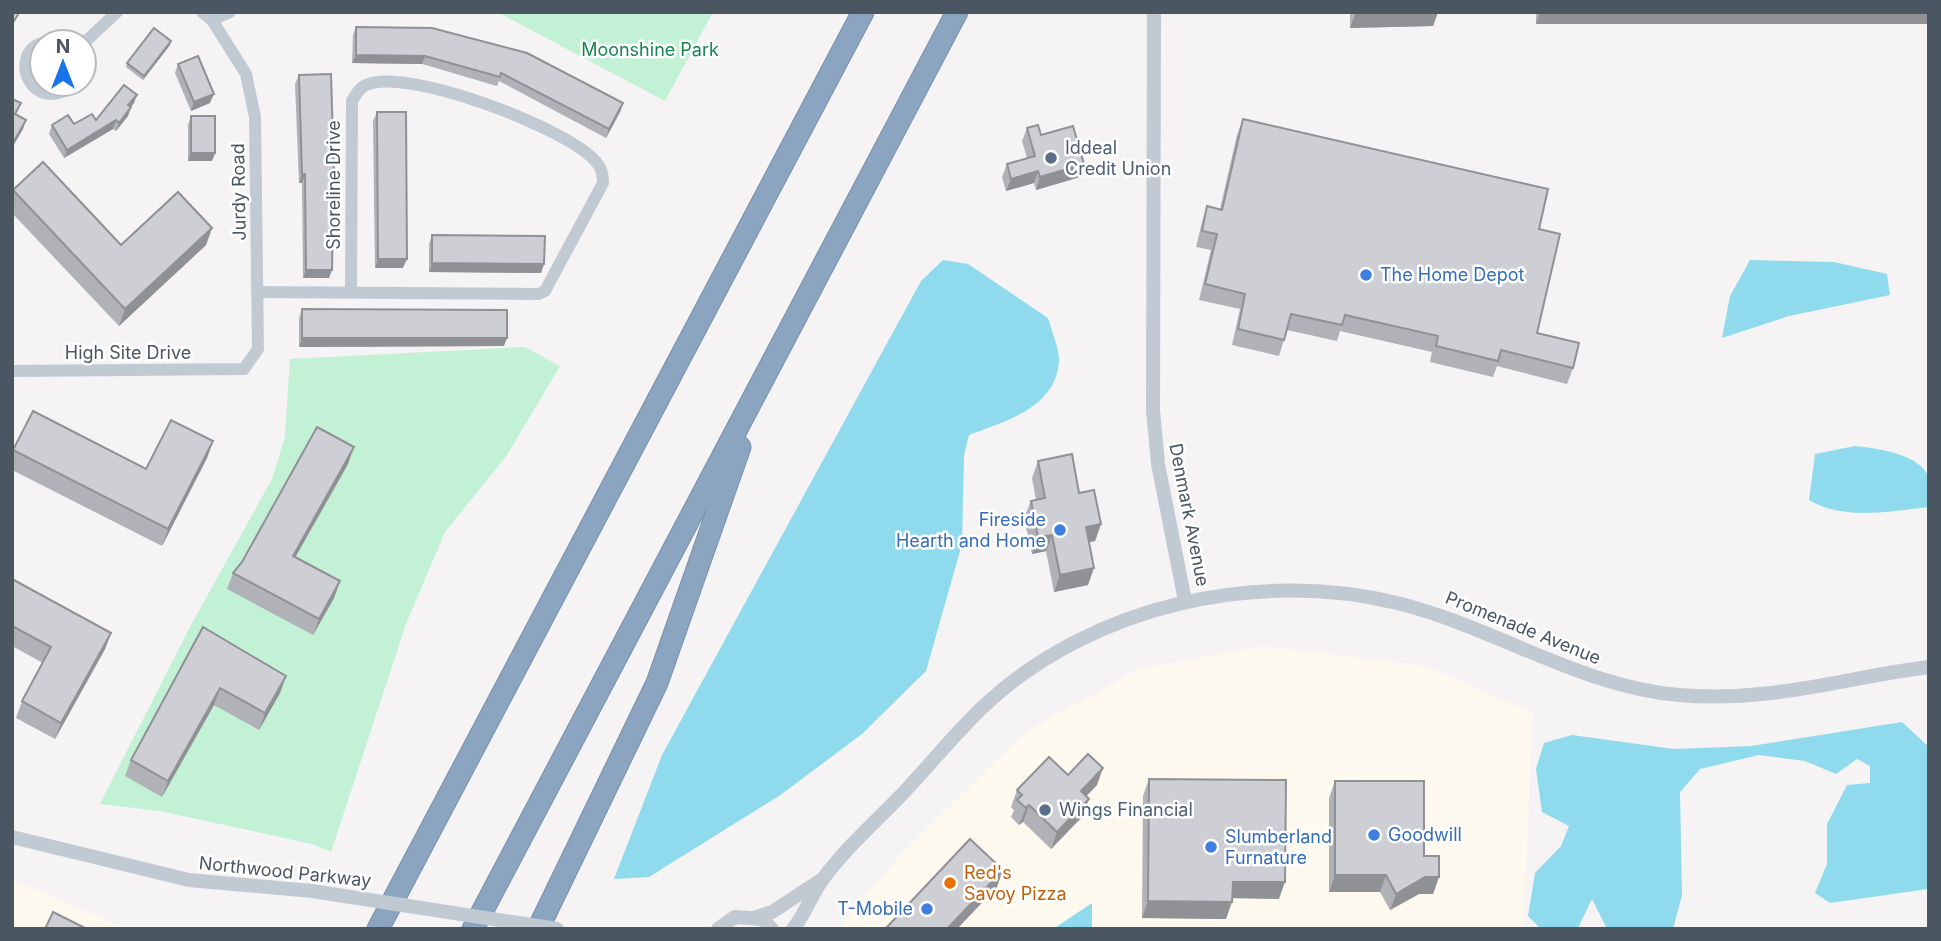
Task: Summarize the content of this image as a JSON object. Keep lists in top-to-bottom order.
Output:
{
  "streets": {
    "street": [
      "Shoreline Drive",
      "Jurdy Road",
      "High Site Drive",
      "Denmark Avenue",
      "Promenade Avenue",
      "Northwood Parkway"
    ]
  },
  "crossings": [
    ["Shoreline Drive", "Jurdy Road"],
    ["Jurdy Road", "High Site Drive"],
    ["Denmark Avenue", "Promenade Avenue"]
  ],
  "parks": ["Moonshine Park"],
  "places": [
    "Iddeal Credit Union",
    "The Home Depot",
    "Fireside Hearth and Home",
    "Wings Financial",
    "Goodwill",
    "Slumberland Furnature",
    "Red's Savoy Pizza",
    "T-Mobile"
  ],
  "north": "top"
}
